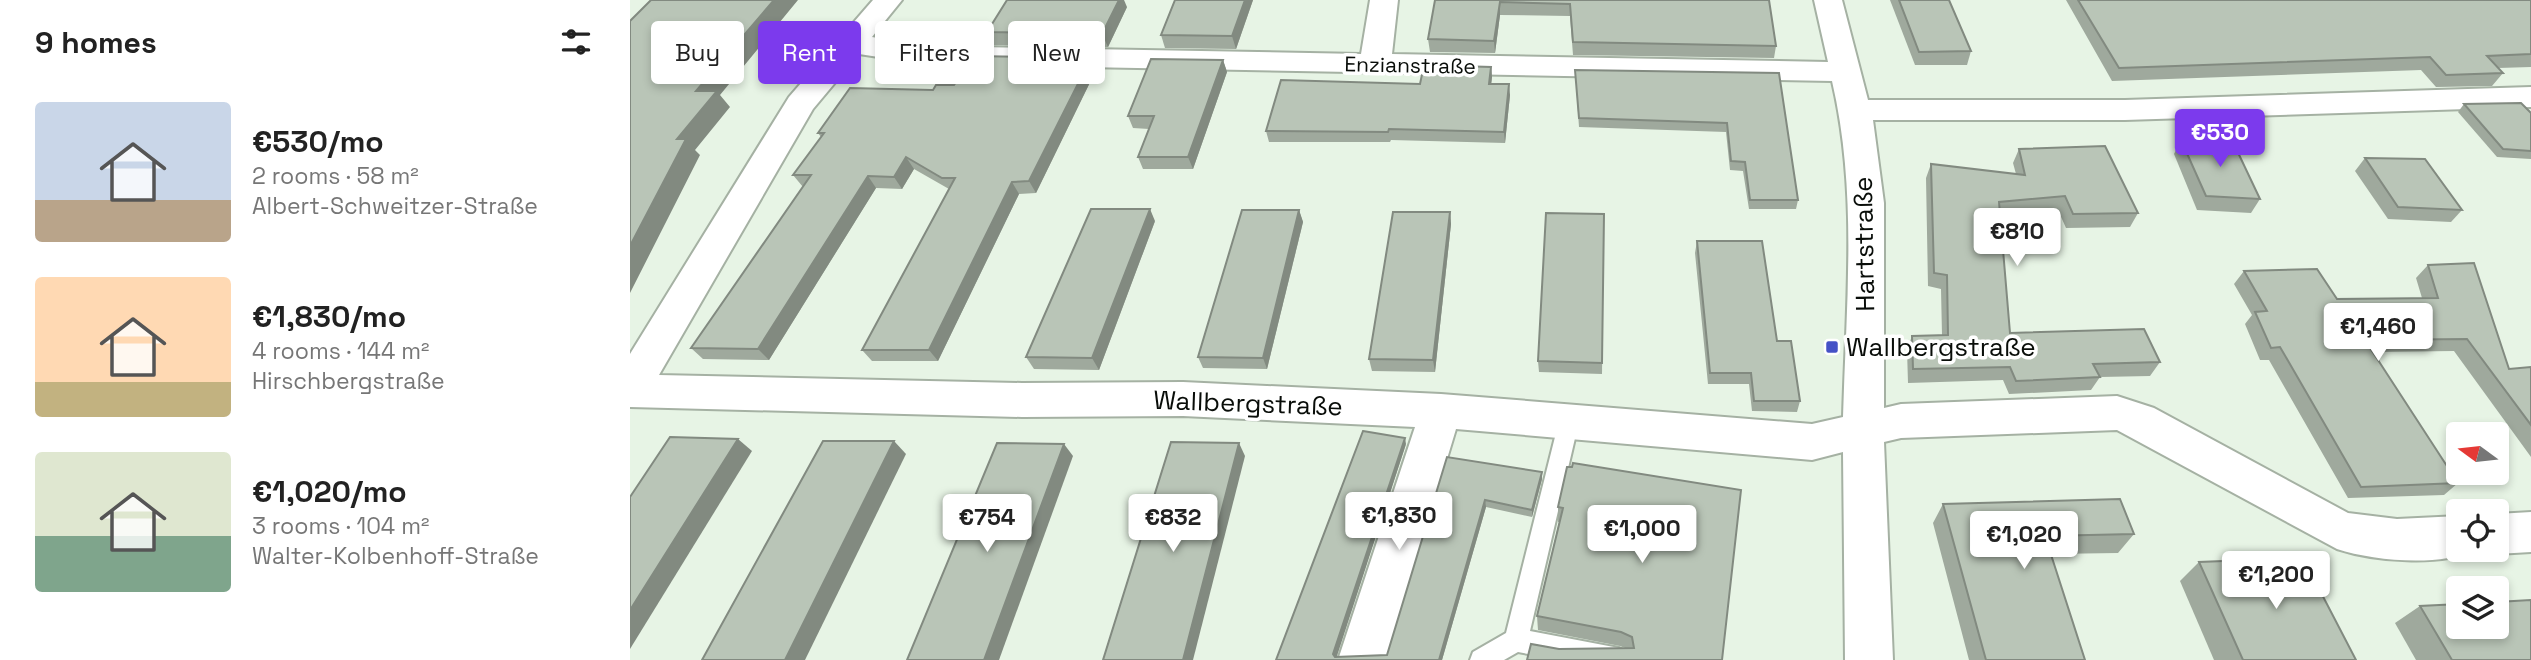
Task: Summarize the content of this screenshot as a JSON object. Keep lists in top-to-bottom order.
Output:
{
  "streets": {
    "street": ["Enzianstraße", "Hartstraße", "Wallbergstraße"]
  },
  "crossings": [
    ["Enzianstraße", "Hartstraße"],
    ["Hartstraße", "Wallbergstraße"]
  ],
  "places": {
    "transit": ["Wallbergstraße"]
  },
  "north": "left",
  "page": {
    "heading": "9 homes",
    "chip": [
      "Buy",
      "Rent",
      "Filters",
      "New"
    ],
    "list": [
      {
        "name": "€530/mo",
        "note": "2 rooms · 58 m² · Albert-Schweitzer-Straße"
      },
      {
        "name": "€1,830/mo",
        "note": "4 rooms · 144 m² · Hirschbergstraße"
      },
      {
        "name": "€1,020/mo",
        "note": "3 rooms · 104 m² · Walter-Kolbenhoff-Straße"
      }
    ],
    "price": [
      "€530",
      "€810",
      "€1,460",
      "€1,830",
      "€754",
      "€832",
      "€1,000",
      "€1,020",
      "€1,200"
    ]
  }
}
